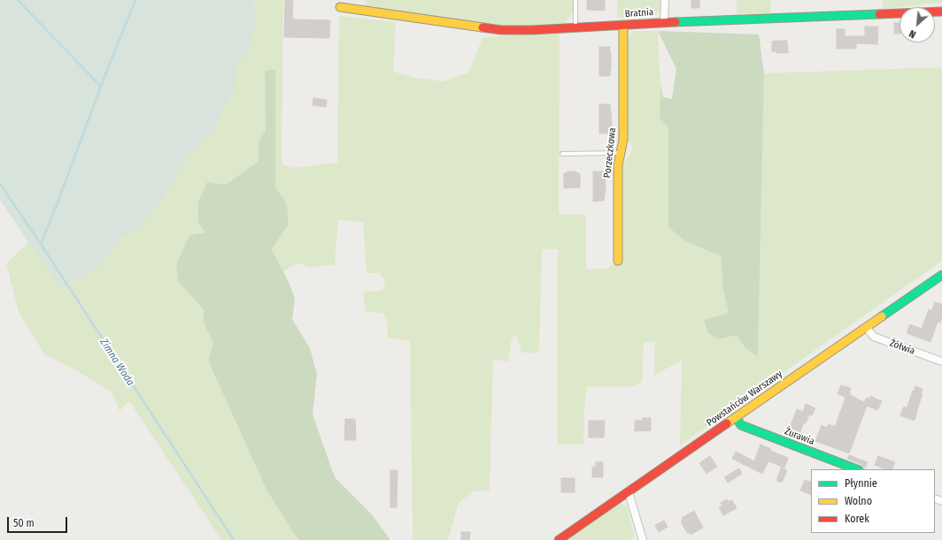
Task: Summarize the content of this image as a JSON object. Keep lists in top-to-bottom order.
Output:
{
  "streets": {
    "street": [
      "Bratnia",
      "Porzeczkowa",
      "Żółwia",
      "Powstańców Warszawy",
      "Żurawia"
    ]
  },
  "crossings": [
    ["Bratnia", "Porzeczkowa"],
    ["Żółwia", "Powstańców Warszawy"],
    ["Powstańców Warszawy", "Żurawia"]
  ],
  "water": ["Zimna Woda"],
  "legend": ["Płynnie", "Wolno", "Korek"],
  "scale_bar": "50 m",
  "north": "bottom left"
}
